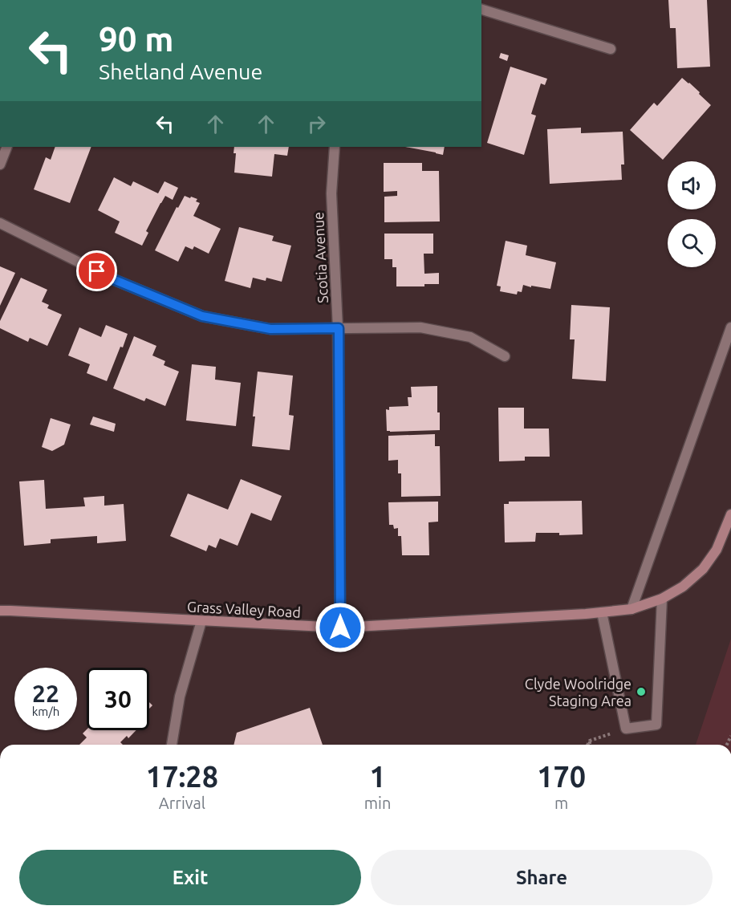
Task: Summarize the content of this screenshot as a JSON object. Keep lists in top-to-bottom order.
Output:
{
  "streets": {
    "main road": ["Grass Valley Road"],
    "street": ["Scotia Avenue"]
  },
  "crossings": [
    ["Scotia Avenue", "Grass Valley Road"]
  ],
  "places": ["Clyde Woolridge Staging Area"],
  "page": {
    "turn": ["90 m", "Shetland Avenue"],
    "speed": "22 km/h",
    "limit": "30",
    "eta": [
      "17:28",
      "Arrival",
      "1",
      "min",
      "170",
      "m"
    ],
    "buttons": ["Exit", "Share"]
  }
}
